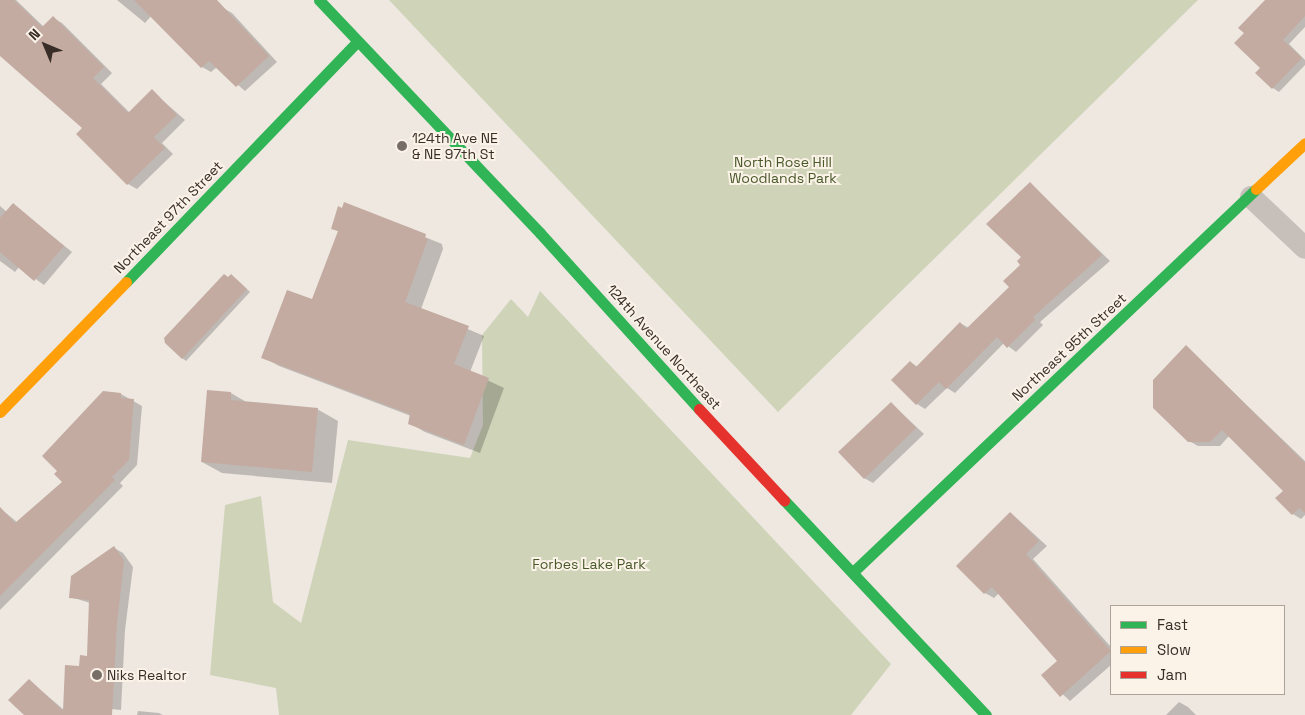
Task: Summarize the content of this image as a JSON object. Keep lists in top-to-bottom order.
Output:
{
  "streets": {
    "street": ["Northeast 97th Street", "124th Avenue Northeast", "Northeast 95th Street"]
  },
  "crossings": [
    ["Northeast 97th Street", "124th Avenue Northeast"],
    ["124th Avenue Northeast", "Northeast 95th Street"]
  ],
  "parks": ["North Rose Hill Woodlands Park", "Forbes Lake Park"],
  "places": ["124th Ave NE & NE 97th St", "Niks Realtor"],
  "legend": ["Fast", "Slow", "Jam"],
  "north": "top left"
}
